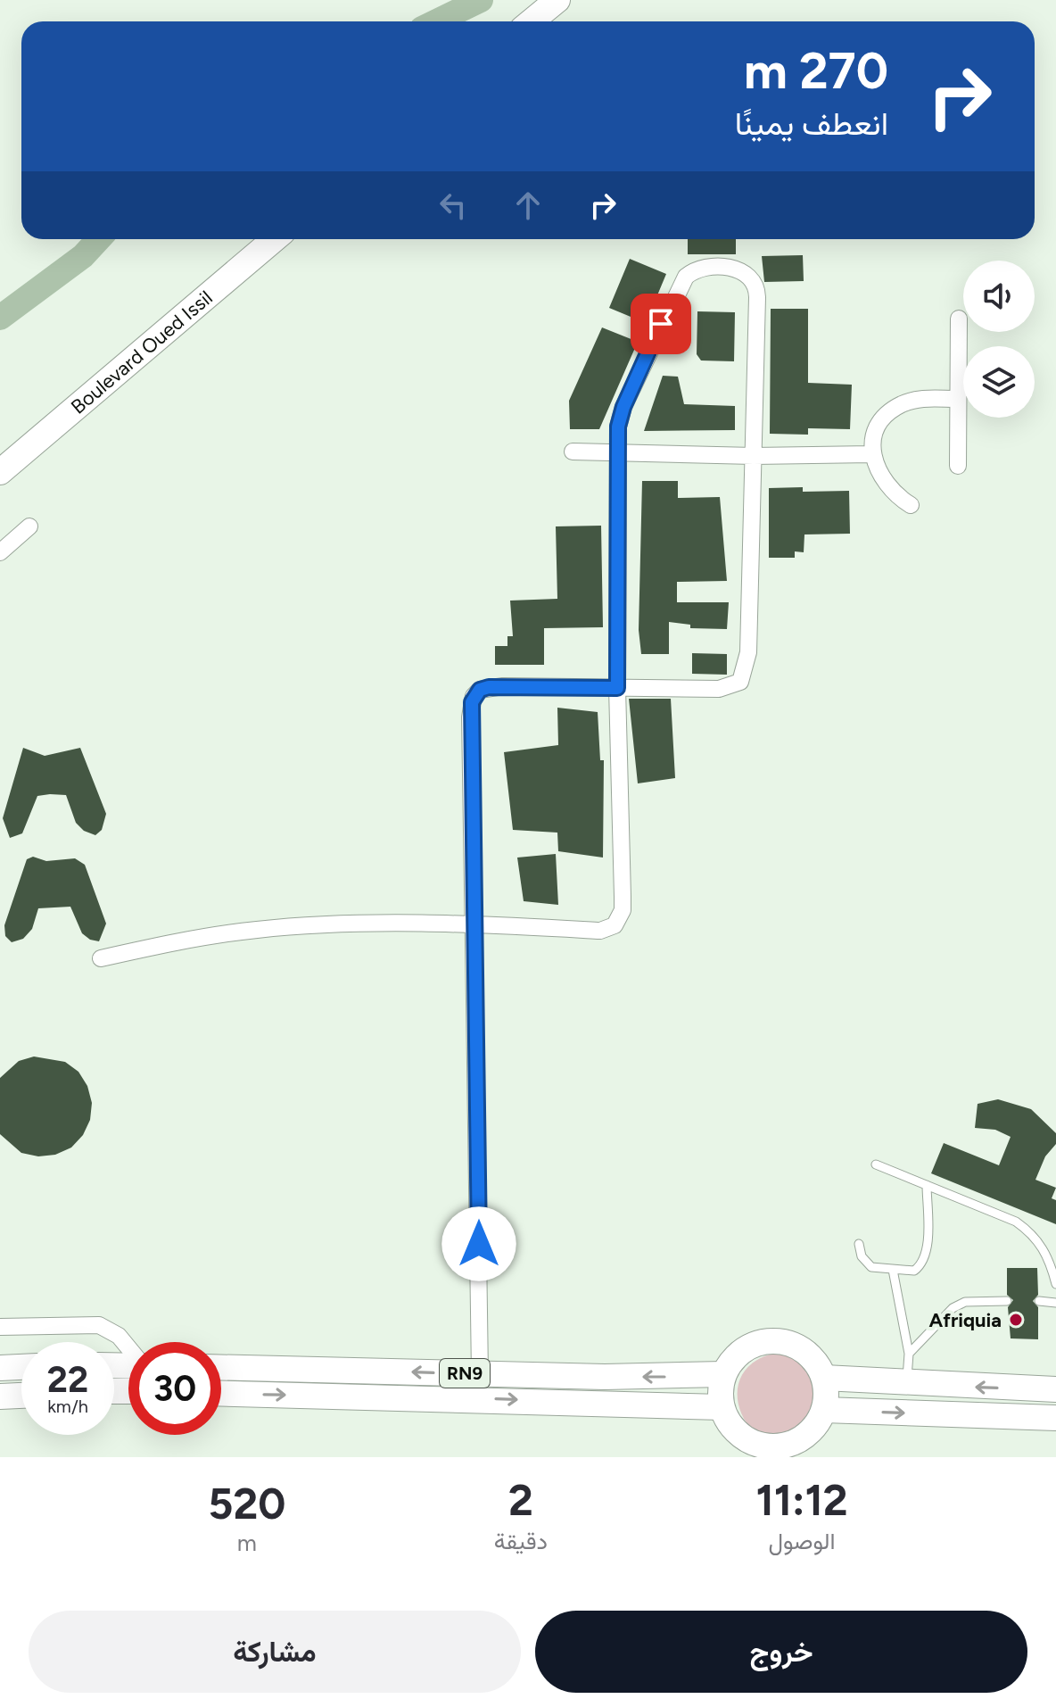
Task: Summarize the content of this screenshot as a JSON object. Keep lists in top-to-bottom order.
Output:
{
  "streets": {
    "main road": ["Boulevard Oued Issil", "RN9"]
  },
  "places": ["Afriquia"],
  "page": {
    "turn": ["270 m", "انعطف يمينًا"],
    "speed": "22 km/h",
    "limit": "30",
    "eta": [
      "11:12",
      "الوصول",
      "2",
      "دقيقة",
      "520",
      "m"
    ],
    "buttons": ["خروج", "مشاركة"]
  }
}
